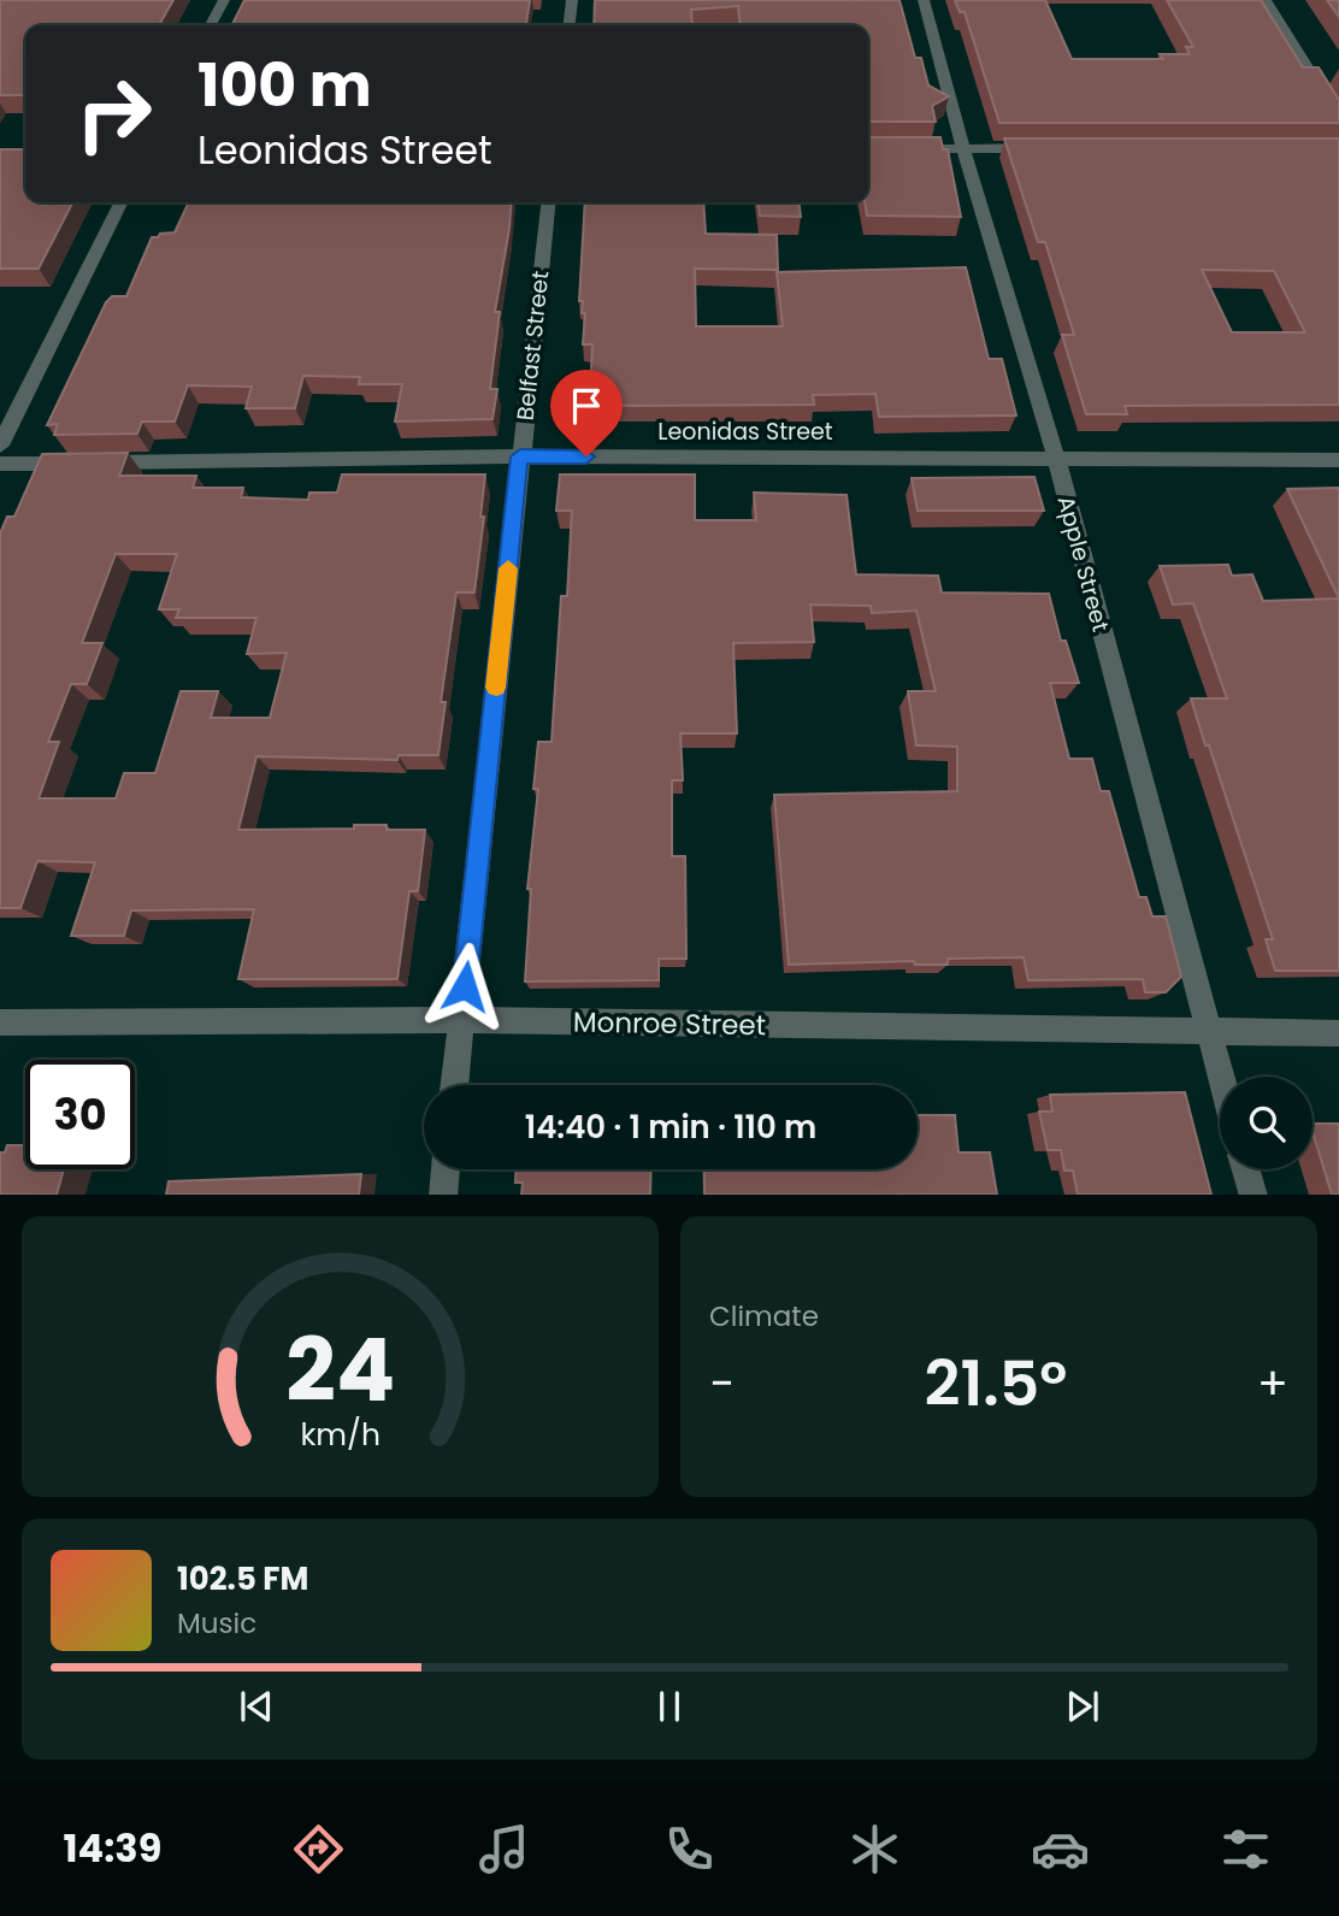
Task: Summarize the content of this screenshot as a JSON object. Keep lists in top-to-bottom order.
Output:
{
  "streets": {
    "street": [
      "Belfast Street",
      "Leonidas Street",
      "Apple Street",
      "Monroe Street"
    ]
  },
  "crossings": [
    ["Belfast Street", "Leonidas Street"],
    ["Belfast Street", "Monroe Street"],
    ["Leonidas Street", "Apple Street"],
    ["Apple Street", "Monroe Street"]
  ],
  "page": {
    "turn": ["100 m", "Leonidas Street"],
    "limit": "30",
    "trip": "14:40 · 1 min · 110 m",
    "tile": "Climate",
    "heat": ["−", "21.5°", "+"],
    "song": ["102.5 FM", "Music"],
    "tabs": "14:39",
    "gauge": ["24", "km/h"]
  }
}
